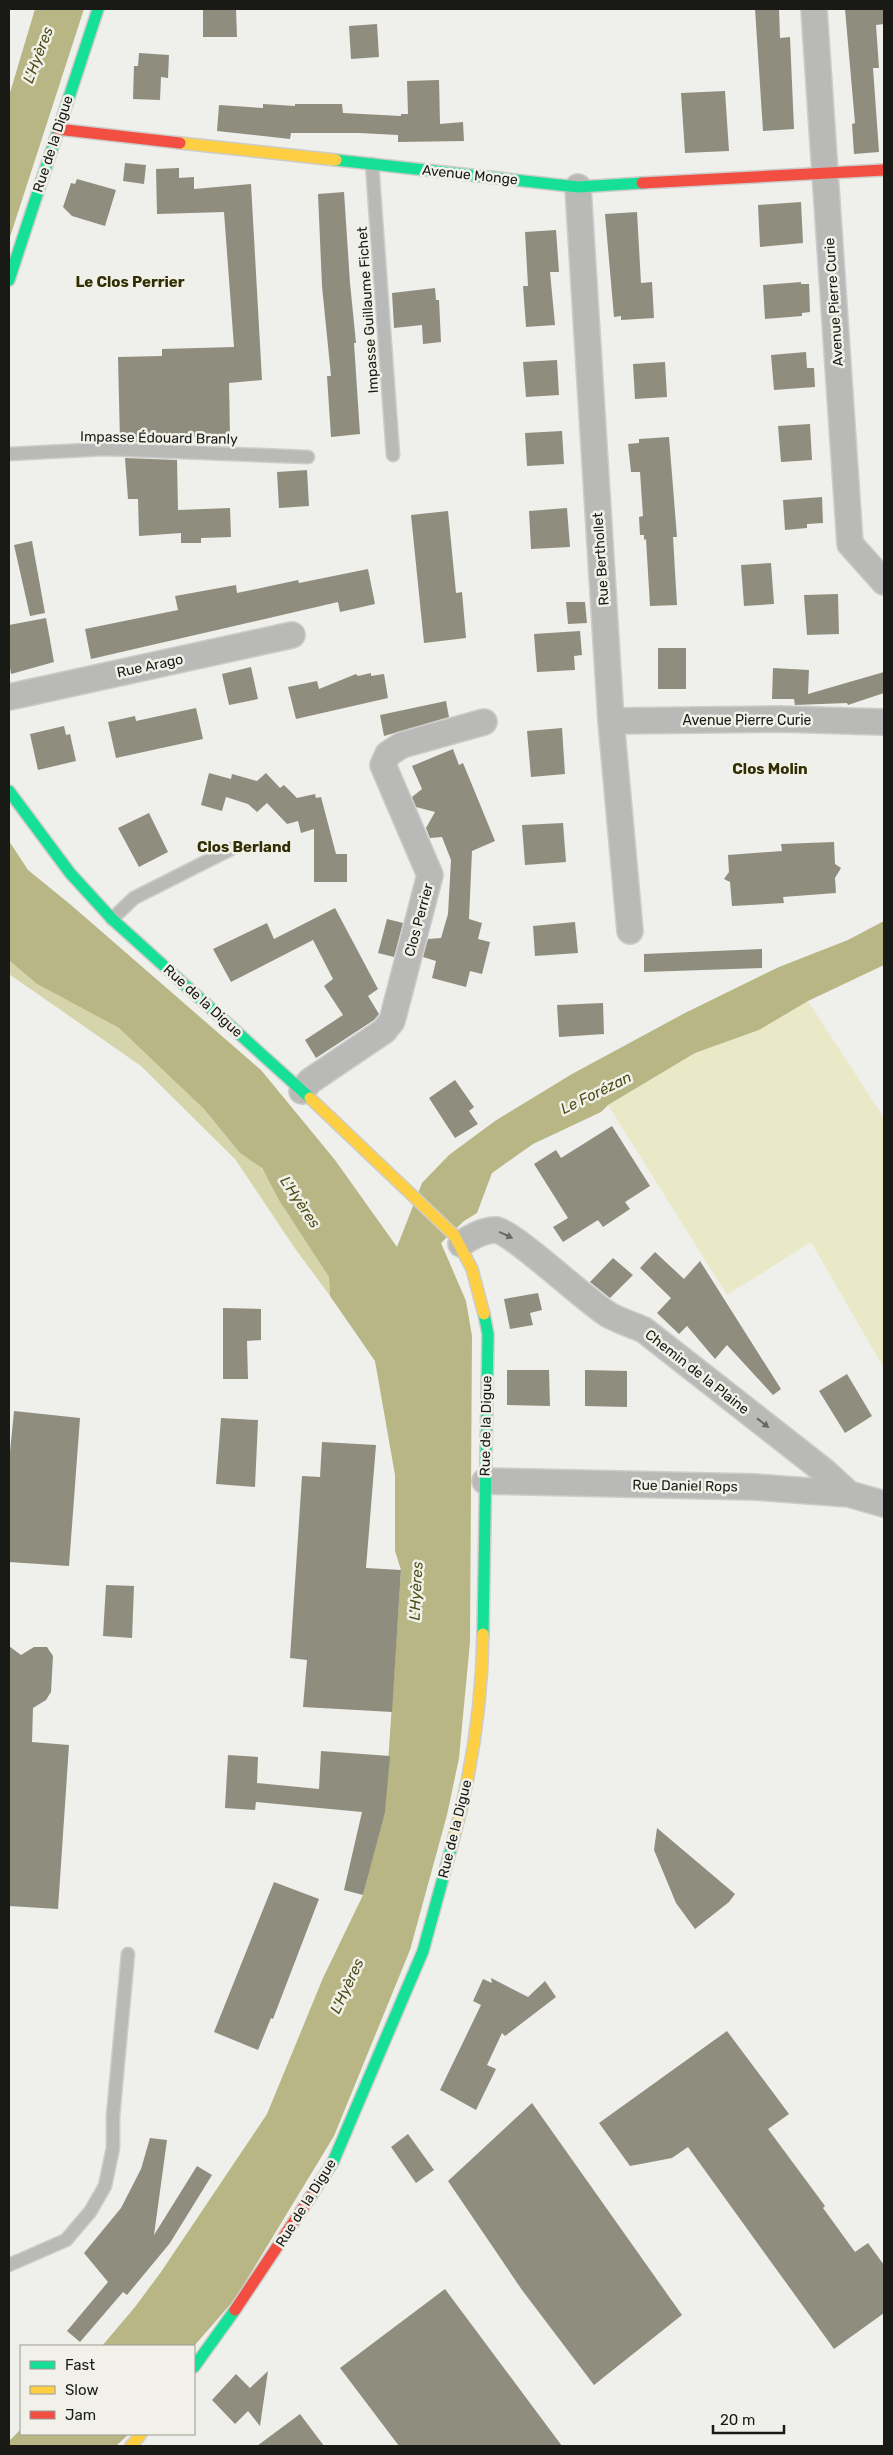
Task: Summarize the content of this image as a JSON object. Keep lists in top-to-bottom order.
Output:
{
  "streets": {
    "street": [
      "Rue de la Digue",
      "Avenue Monge",
      "Avenue Pierre Curie",
      "Rue Berthollet",
      "Rue Arago",
      "Clos Perrier",
      "Chemin de la Plaine",
      "Rue Daniel Rops"
    ],
    "lane": ["Impasse Guillaume Fichet", "Impasse Édouard Branly"]
  },
  "crossings": [
    ["Rue de la Digue", "Avenue Monge"],
    ["Rue de la Digue", "Clos Perrier"],
    ["Rue de la Digue", "Chemin de la Plaine"],
    ["Rue de la Digue", "Rue Daniel Rops"],
    ["Avenue Monge", "Avenue Pierre Curie"],
    ["Avenue Monge", "Impasse Guillaume Fichet"],
    ["Avenue Monge", "Rue Berthollet"],
    ["Avenue Pierre Curie", "Rue Berthollet"],
    ["Chemin de la Plaine", "Rue Daniel Rops"]
  ],
  "one_way": ["Chemin de la Plaine"],
  "districts": ["Le Clos Perrier", "Clos Molin", "Clos Berland"],
  "water": ["L'Hyères", "Le Forézan"],
  "legend": ["Fast", "Slow", "Jam"],
  "scale_bar": "20 m"
}
